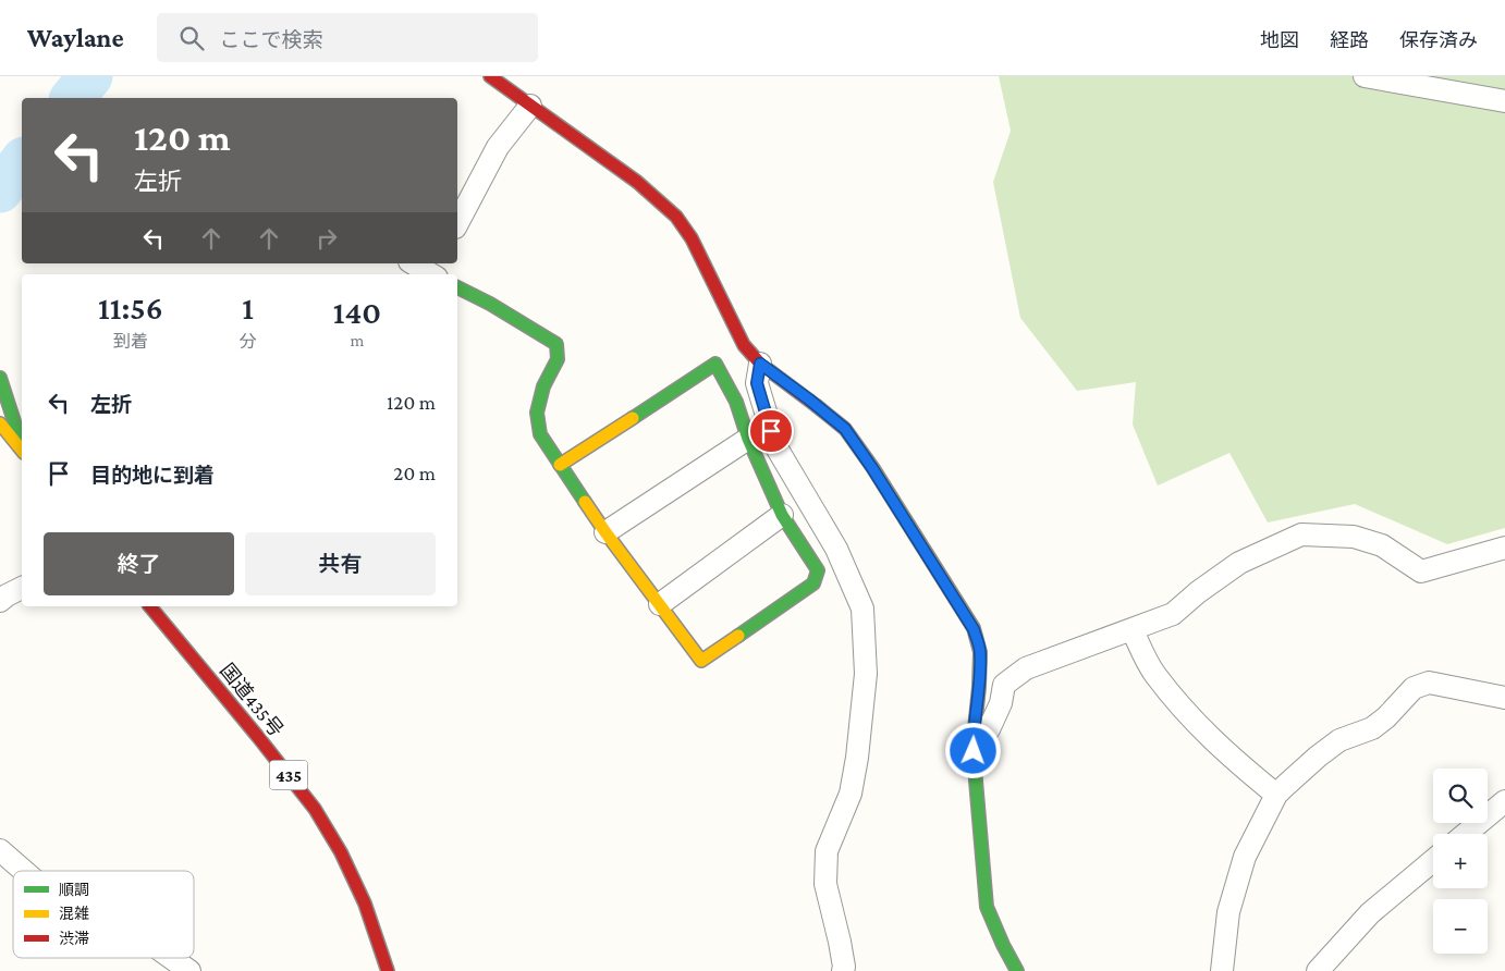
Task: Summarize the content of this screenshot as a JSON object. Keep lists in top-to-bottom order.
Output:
{
  "streets": {
    "main road": ["国道435号", "435"]
  },
  "legend": ["順調", "混雑", "渋滞"],
  "page": {
    "header": "Waylane",
    "search": "ここで検索",
    "nav": ["地図", "経路", "保存済み"],
    "turn": ["120 m", "左折"],
    "eta": [
      "11:56",
      "到着",
      "1",
      "分",
      "140",
      "m"
    ],
    "list": [
      {
        "name": "左折",
        "value": "120 m"
      },
      {
        "name": "目的地に到着",
        "value": "20 m"
      }
    ],
    "buttons": ["終了", "共有"],
    "map_buttons": ["+", "−"]
  }
}
